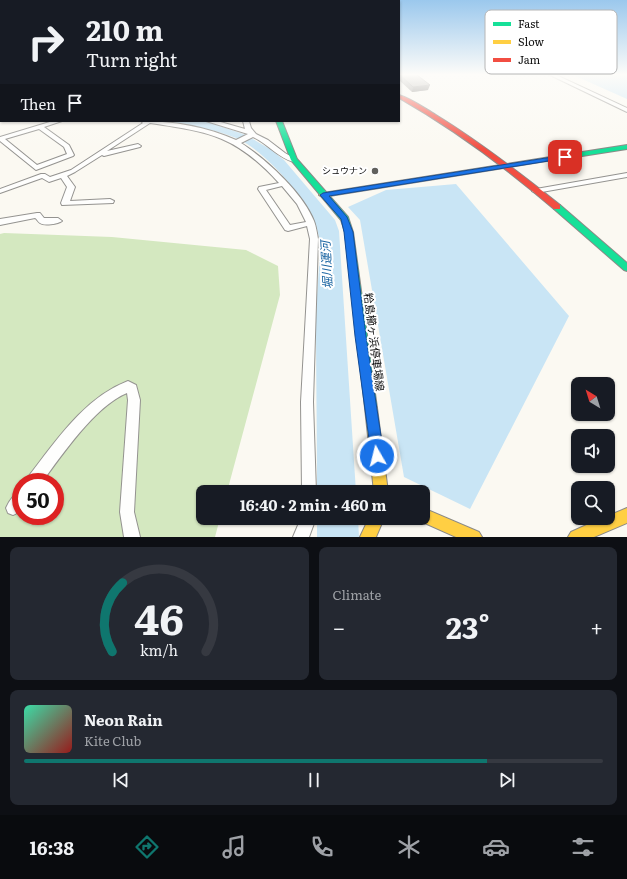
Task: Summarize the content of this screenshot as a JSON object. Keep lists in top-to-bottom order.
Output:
{
  "streets": {
    "street": ["粭島櫛ヶ浜停車場線"]
  },
  "water": ["堀川運河"],
  "places": ["シュウナン"],
  "legend": ["Fast", "Slow", "Jam"],
  "north": "top left",
  "page": {
    "turn": ["210 m", "Turn right"],
    "then": "Then",
    "limit": "50",
    "trip": "16:40 · 2 min · 460 m",
    "tile": "Climate",
    "heat": ["−", "23°", "+"],
    "song": ["Neon Rain", "Kite Club"],
    "tabs": "16:38",
    "gauge": ["46", "km/h"]
  }
}
